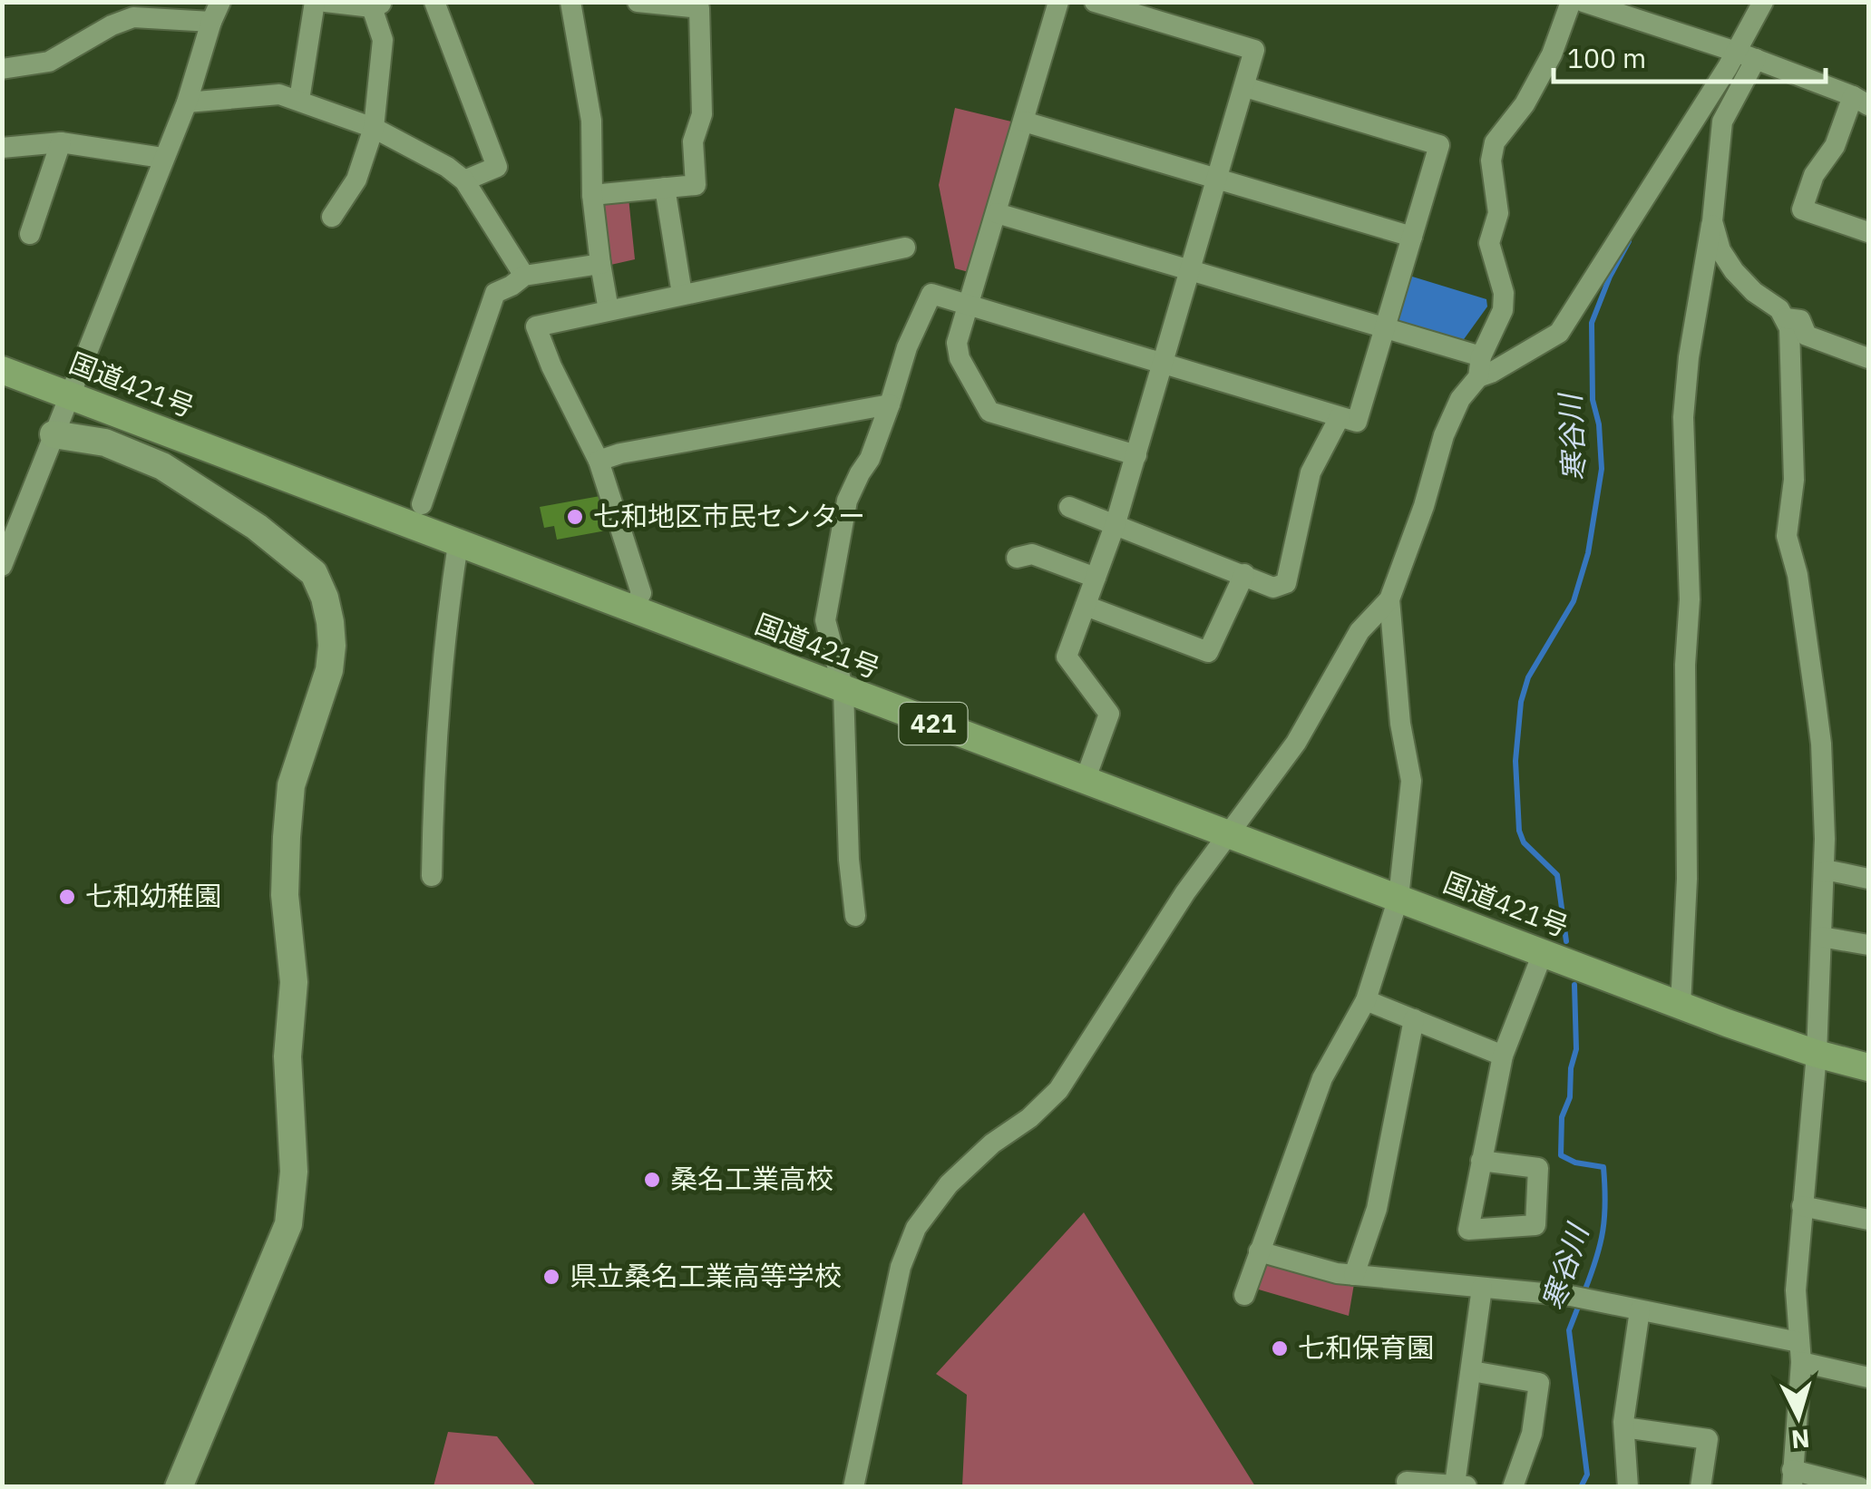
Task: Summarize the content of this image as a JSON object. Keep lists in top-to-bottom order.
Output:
{
  "streets": {
    "highway": ["国道421号", "421"]
  },
  "water": ["寒谷川"],
  "places": [
    "七和地区市民センター",
    "七和幼稚園",
    "桑名工業高校",
    "県立桑名工業高等学校",
    "七和保育園"
  ],
  "scale_bar": "100 m",
  "north": "bottom"
}
